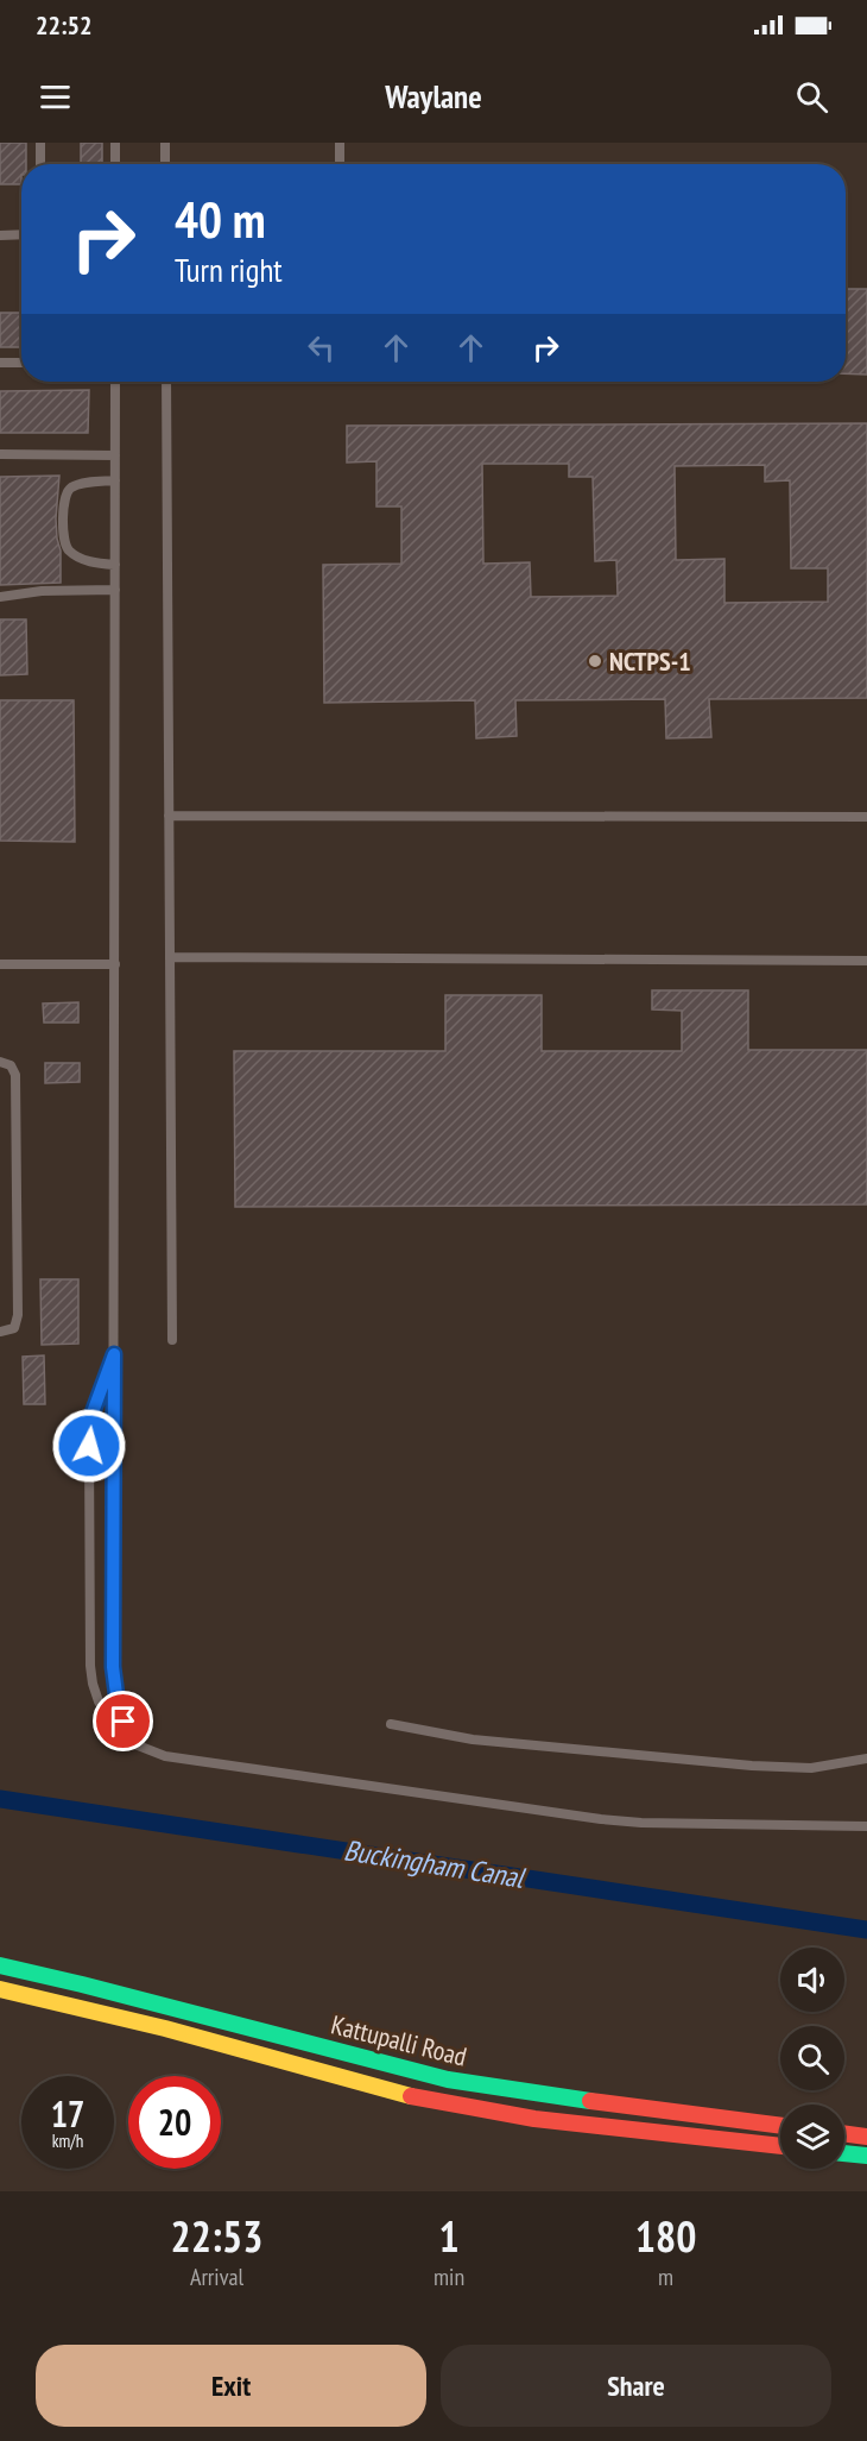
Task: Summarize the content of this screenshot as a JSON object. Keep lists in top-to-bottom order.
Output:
{
  "streets": {
    "main road": ["Kattupalli Road"]
  },
  "water": ["Buckingham Canal"],
  "places": ["NCTPS-1"],
  "page": {
    "status": "22:52",
    "header": "Waylane",
    "turn": ["40 m", "Turn right"],
    "speed": "17 km/h",
    "limit": "20",
    "eta": [
      "22:53",
      "Arrival",
      "1",
      "min",
      "180",
      "m"
    ],
    "buttons": ["Exit", "Share"]
  }
}
